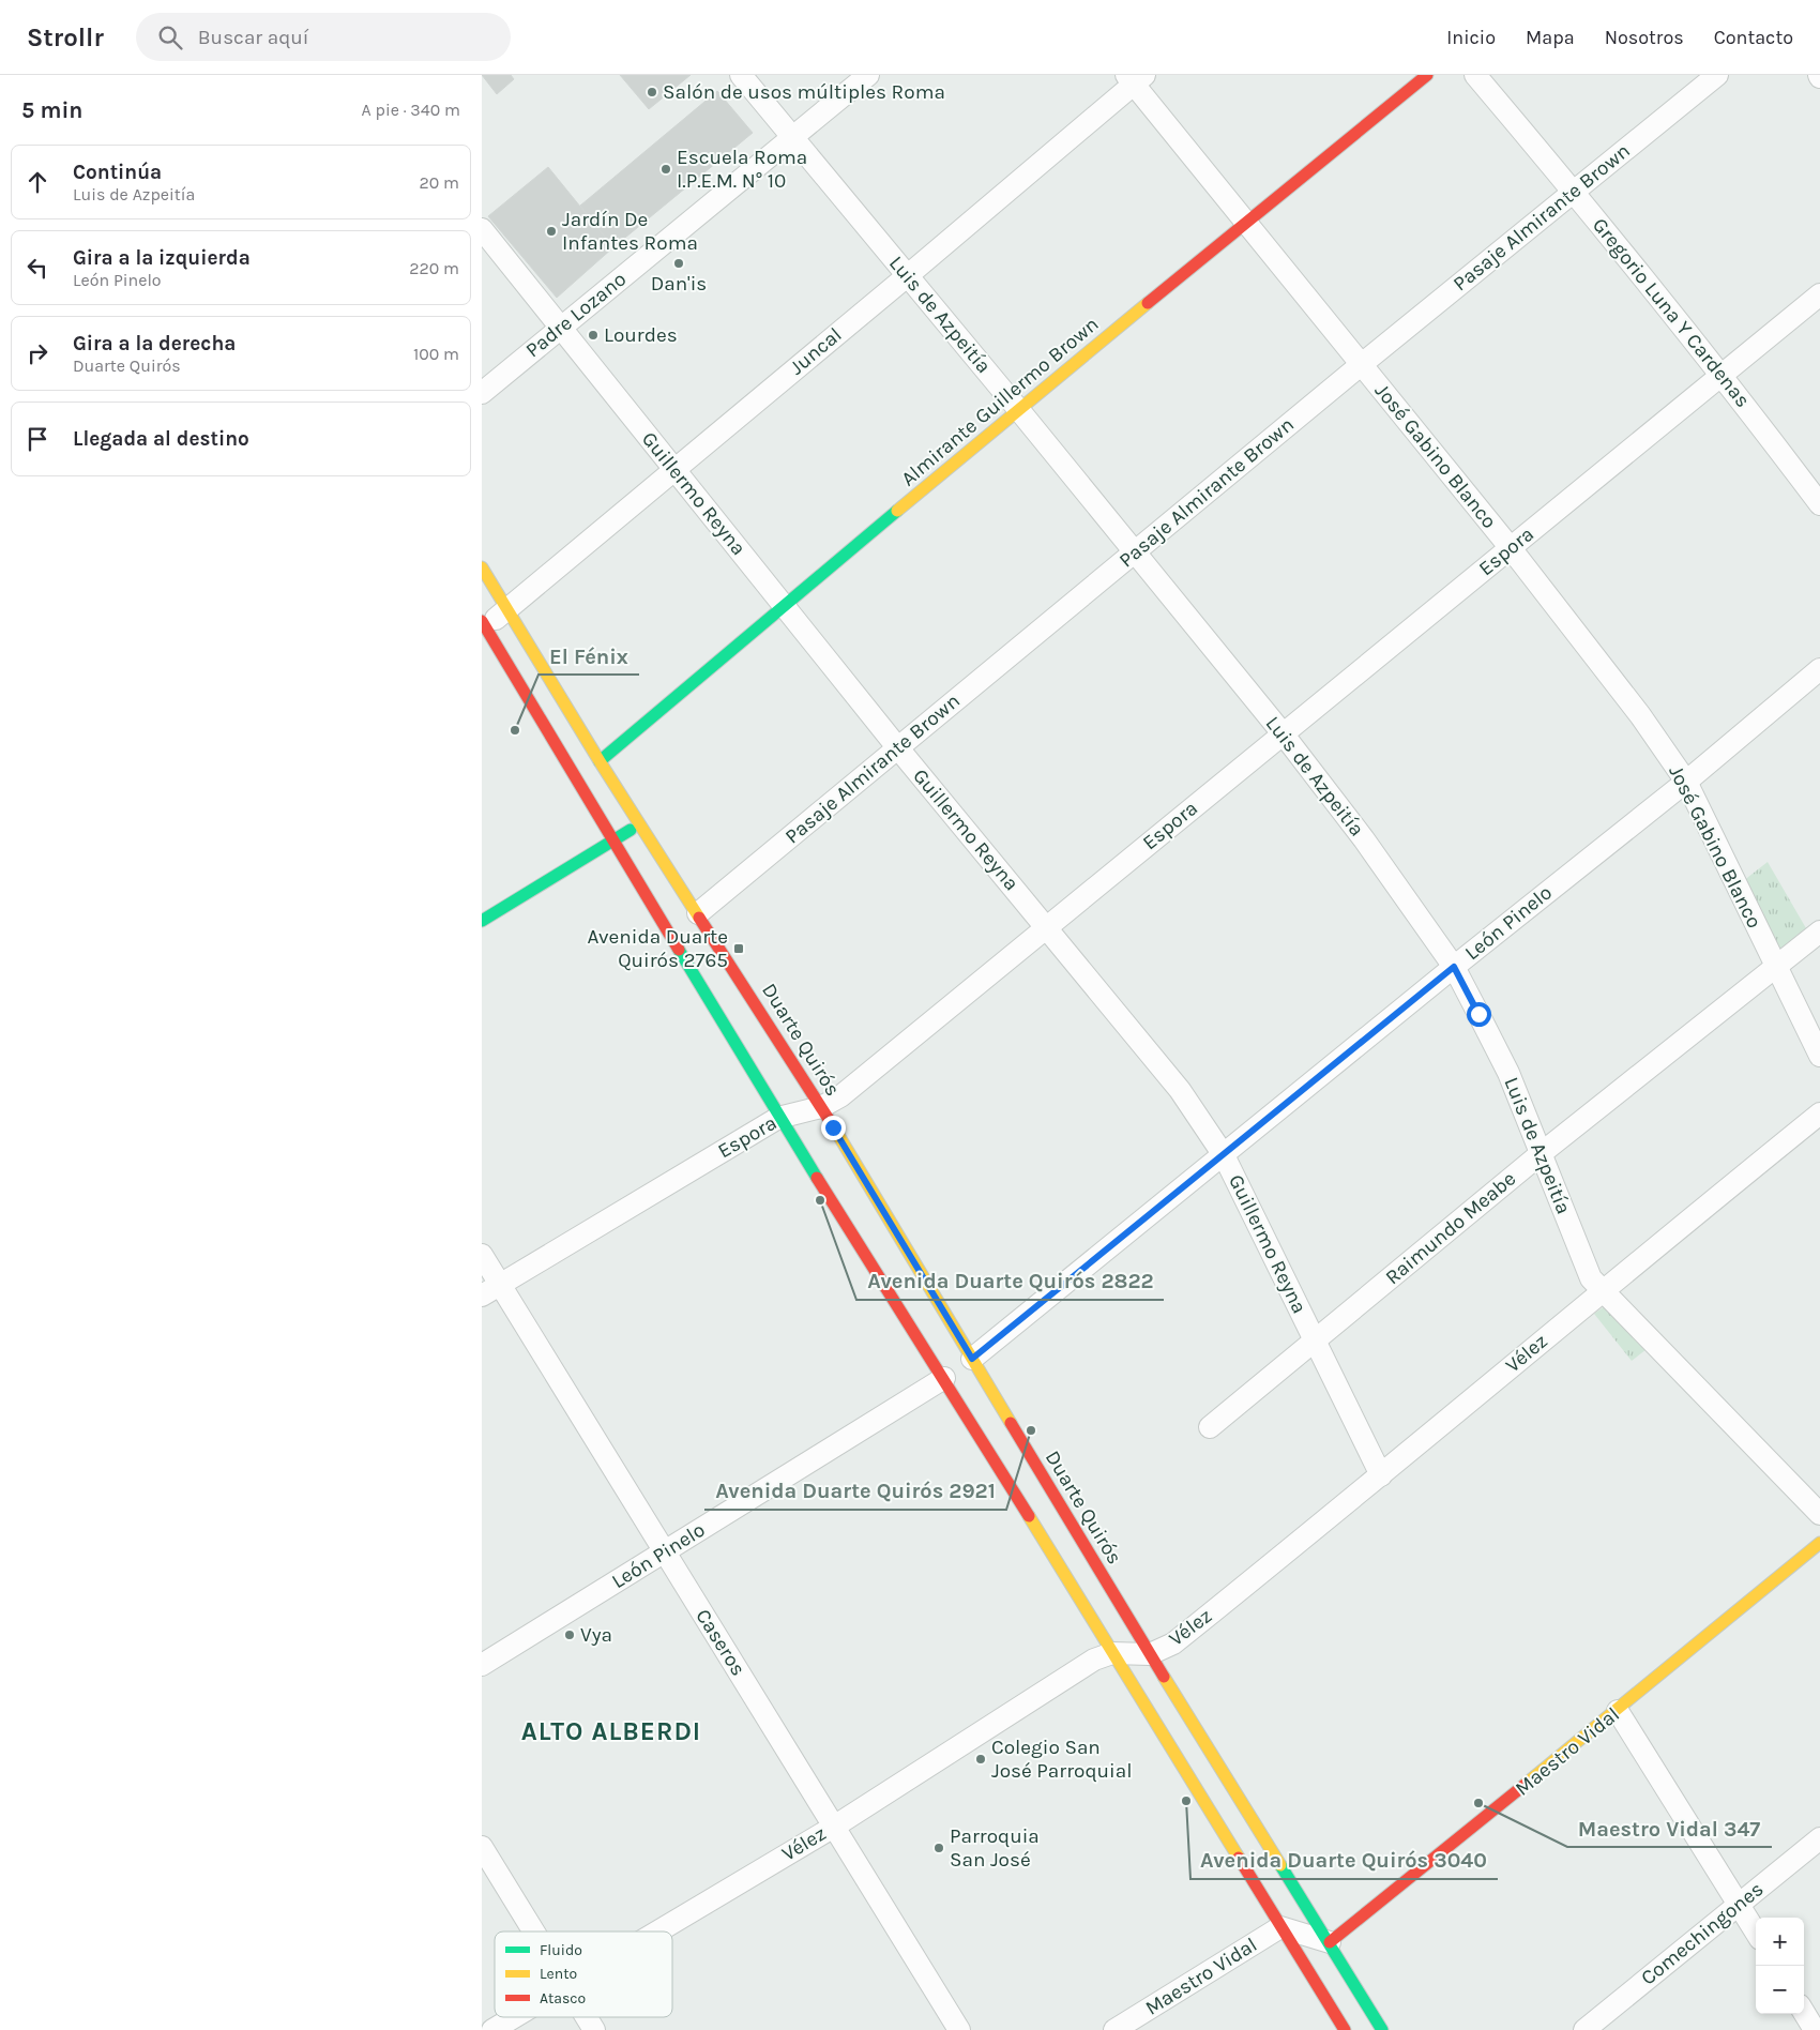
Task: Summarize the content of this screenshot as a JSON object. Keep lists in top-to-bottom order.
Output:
{
  "streets": {
    "main road": ["Almirante Guillermo Brown", "Duarte Quirós", "Maestro Vidal"],
    "street": [
      "Pasaje Almirante Brown",
      "Gregorio Luna Y Cardenas",
      "Padre Lozano",
      "Luis de Azpeitía",
      "Juncal",
      "José Gabino Blanco",
      "Guillermo Reyna",
      "Espora",
      "León Pinelo",
      "Raimundo Meabe",
      "Vélez",
      "Caseros",
      "Comechingones"
    ]
  },
  "crossings": [
    ["Pasaje Almirante Brown", "Gregorio Luna Y Cardenas"],
    ["Pasaje Almirante Brown", "Luis de Azpeitía"],
    ["Pasaje Almirante Brown", "José Gabino Blanco"],
    ["Pasaje Almirante Brown", "Guillermo Reyna"],
    ["Pasaje Almirante Brown", "Duarte Quirós"],
    ["Gregorio Luna Y Cardenas", "Espora"],
    ["Padre Lozano", "Luis de Azpeitía"],
    ["Padre Lozano", "Guillermo Reyna"],
    ["Luis de Azpeitía", "Juncal"],
    ["Luis de Azpeitía", "Almirante Guillermo Brown"],
    ["Luis de Azpeitía", "Espora"],
    ["Luis de Azpeitía", "León Pinelo"],
    ["Luis de Azpeitía", "Raimundo Meabe"],
    ["Luis de Azpeitía", "Vélez"],
    ["Juncal", "José Gabino Blanco"],
    ["Juncal", "Guillermo Reyna"],
    ["Juncal", "Duarte Quirós"],
    ["Almirante Guillermo Brown", "José Gabino Blanco"],
    ["Almirante Guillermo Brown", "Guillermo Reyna"],
    ["Almirante Guillermo Brown", "Duarte Quirós"],
    ["José Gabino Blanco", "Espora"],
    ["José Gabino Blanco", "León Pinelo"],
    ["José Gabino Blanco", "Raimundo Meabe"],
    ["Guillermo Reyna", "Espora"],
    ["Guillermo Reyna", "León Pinelo"],
    ["Guillermo Reyna", "Raimundo Meabe"],
    ["Guillermo Reyna", "Vélez"],
    ["Espora", "Duarte Quirós"],
    ["Espora", "Caseros"],
    ["León Pinelo", "Duarte Quirós"],
    ["León Pinelo", "Caseros"],
    ["Duarte Quirós", "Vélez"],
    ["Duarte Quirós", "Maestro Vidal"],
    ["Vélez", "Caseros"]
  ],
  "districts": ["ALTO ALBERDI"],
  "places": {
    "other": [
      "Salón de usos múltiples Roma",
      "Escuela Roma I.P.E.M. N° 10",
      "Jardín De Infantes Roma",
      "Dan'is",
      "Lourdes",
      "El Fénix",
      "Avenida Duarte Quirós 2822",
      "Avenida Duarte Quirós 2921",
      "Vya",
      "Colegio San José Parroquial",
      "Avenida Duarte Quirós 3040",
      "Maestro Vidal 347",
      "Parroquia San José"
    ],
    "transit": ["Avenida Duarte Quirós 2765"]
  },
  "legend": ["Fluido", "Lento", "Atasco"],
  "page": {
    "header": "Strollr",
    "search": "Buscar aquí",
    "nav": [
      "Inicio",
      "Mapa",
      "Nosotros",
      "Contacto"
    ],
    "heading": ["5 min", "A pie · 340 m"],
    "list": [
      ["Continúa", "Luis de Azpeitía", "20 m"],
      ["Gira a la izquierda", "León Pinelo", "220 m"],
      ["Gira a la derecha", "Duarte Quirós", "100 m"],
      "Llegada al destino"
    ],
    "map_buttons": ["+", "−"]
  }
}
